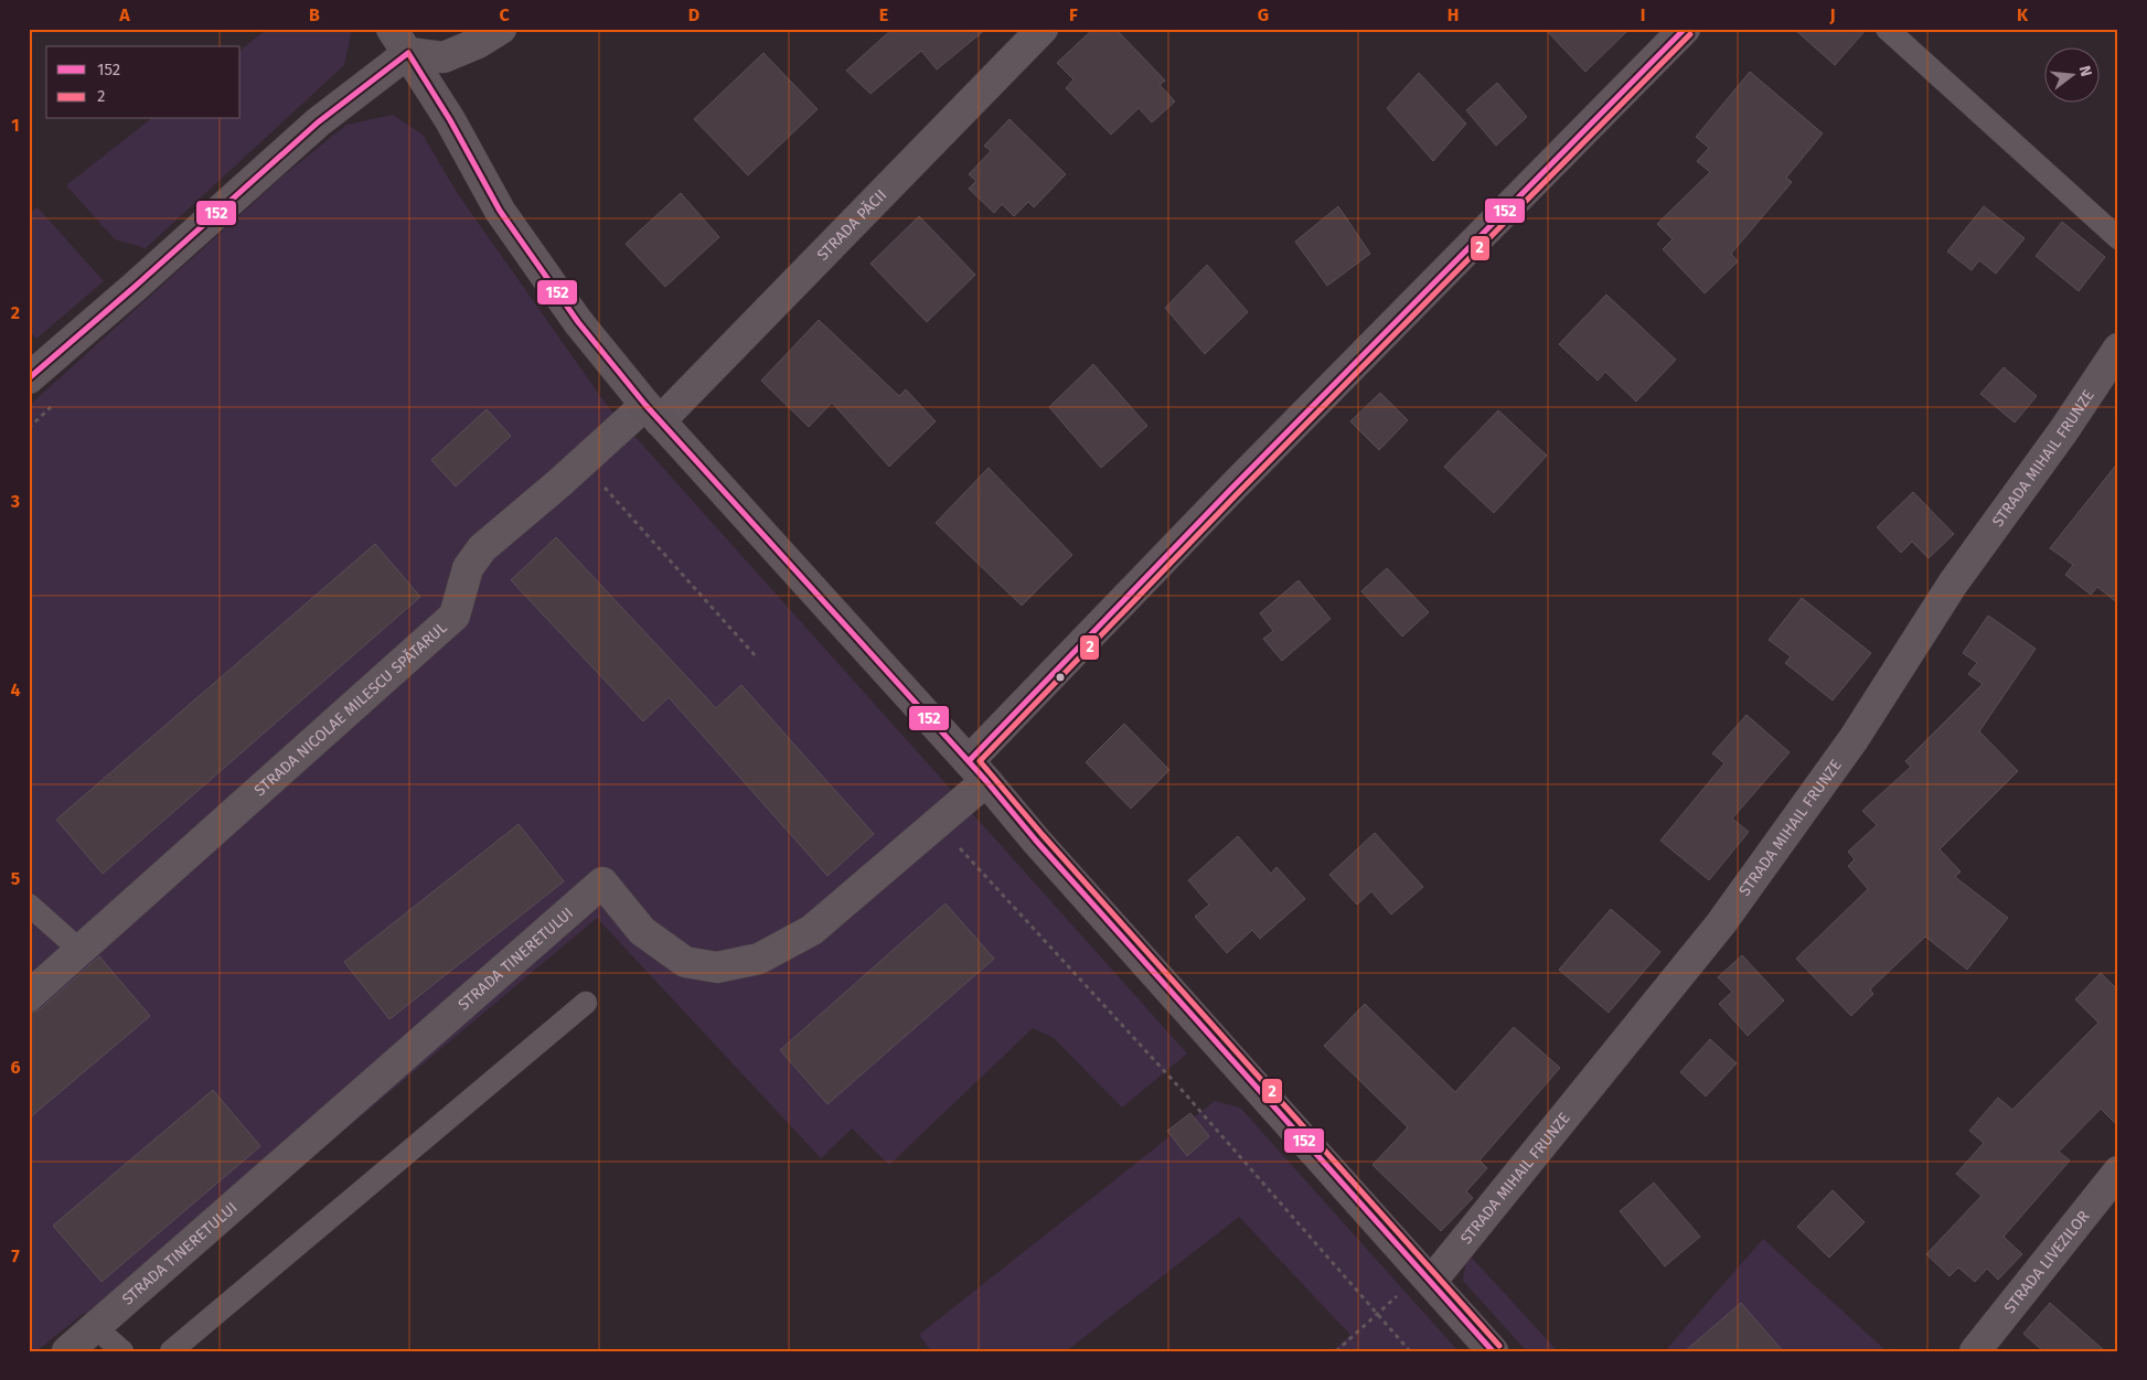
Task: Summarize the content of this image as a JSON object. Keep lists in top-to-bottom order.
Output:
{
  "streets": {
    "street": [
      "STRADA PĂCII",
      "STRADA MIHAIL FRUNZE",
      "STRADA NICOLAE MILESCU SPĂTARUL",
      "STRADA TINERETULUI",
      "STRADA LIVEZILOR"
    ]
  },
  "crossings": [
    ["STRADA PĂCII", "STRADA NICOLAE MILESCU SPĂTARUL"]
  ],
  "lines": ["transit line 152", "transit line 2"],
  "legend": ["152", "2"],
  "north": "right",
  "grid": {
    "columns": [
      "A",
      "B",
      "C",
      "D",
      "E",
      "F",
      "G",
      "H",
      "I",
      "J",
      "K"
    ],
    "rows": [
      "1",
      "2",
      "3",
      "4",
      "5",
      "6",
      "7"
    ]
  }
}
